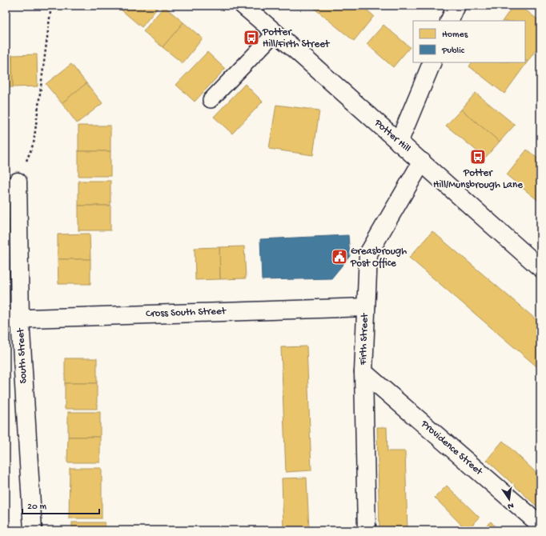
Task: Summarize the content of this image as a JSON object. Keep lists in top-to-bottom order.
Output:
{
  "streets": {
    "street": [
      "Potter Hill",
      "Cross South Street",
      "Firth Street",
      "South Street",
      "Providence Street"
    ]
  },
  "crossings": [
    ["Potter Hill", "Firth Street"],
    ["Cross South Street", "Firth Street"],
    ["Cross South Street", "South Street"],
    ["Firth Street", "Providence Street"]
  ],
  "places": {
    "bus stop": ["Potter Hill/Firth Street", "Potter Hill/Munsbrough Lane"],
    "public building": ["Greasbrough Post Office"]
  },
  "legend": ["Homes", "Public"],
  "scale_bar": "20 m",
  "north": "bottom"
}
